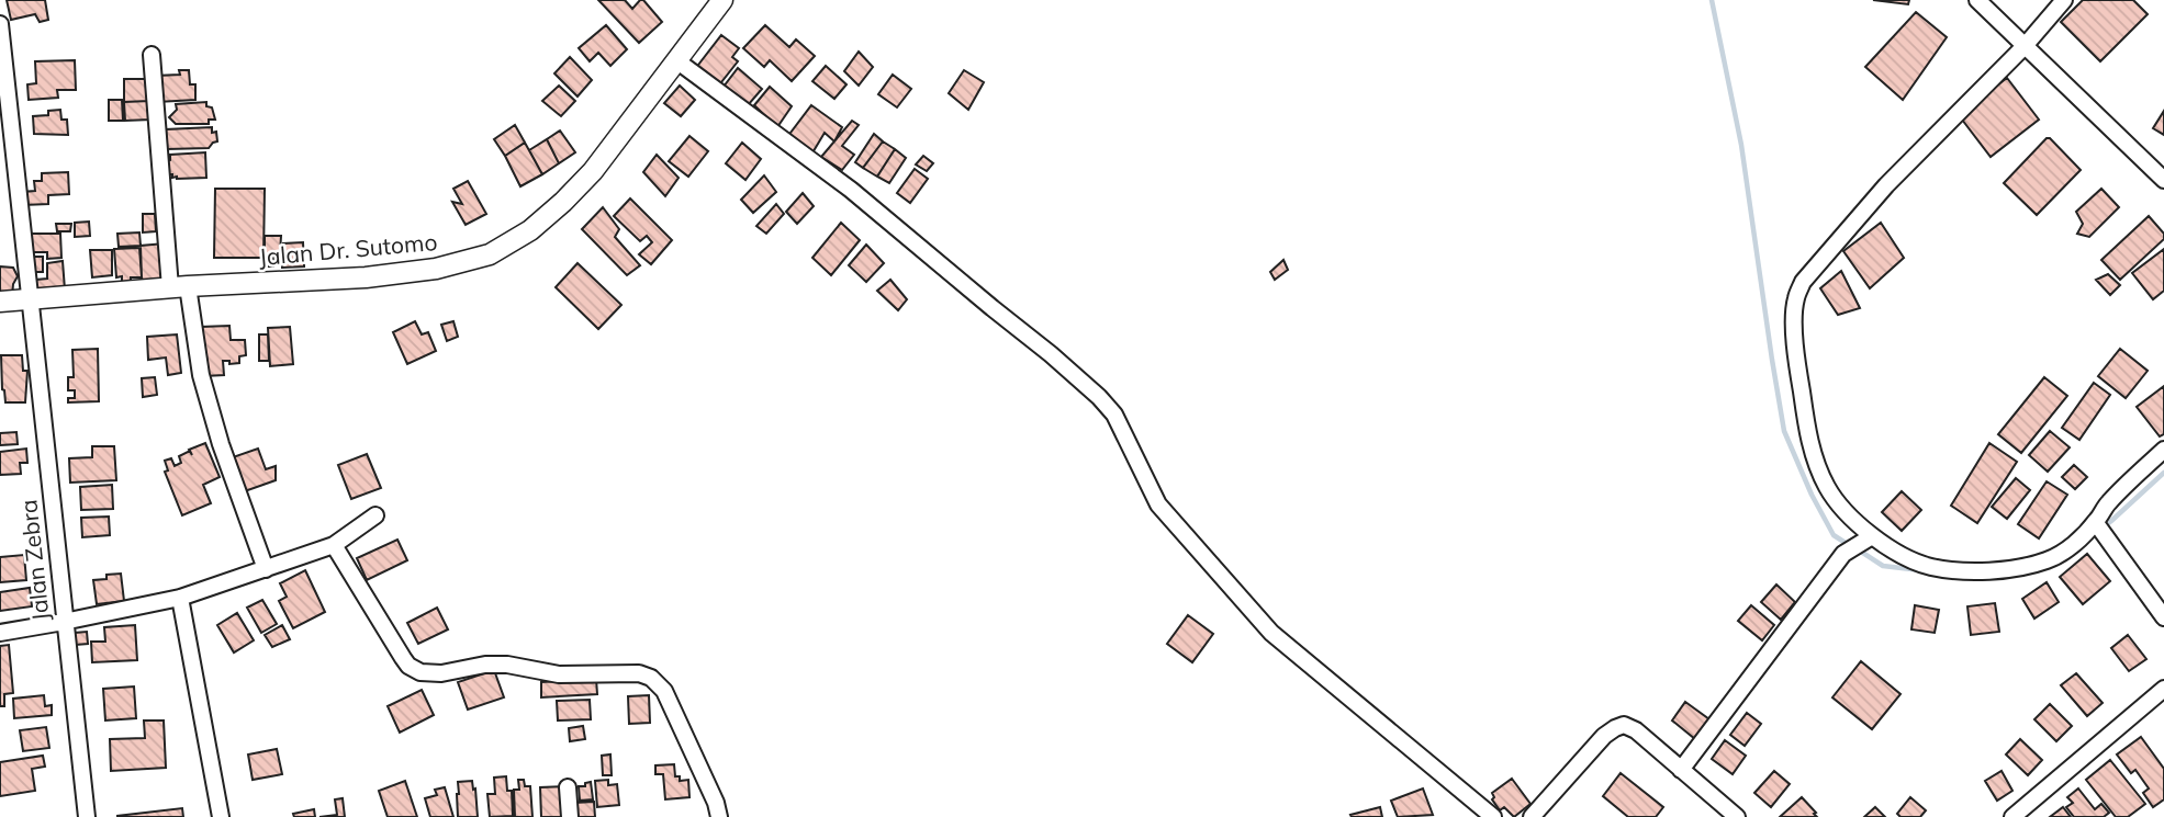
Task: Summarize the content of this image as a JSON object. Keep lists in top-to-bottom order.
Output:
{
  "streets": {
    "street": ["Jalan Dr. Sutomo", "Jalan Zebra"]
  },
  "crossings": [
    ["Jalan Dr. Sutomo", "Jalan Zebra"]
  ]
}
